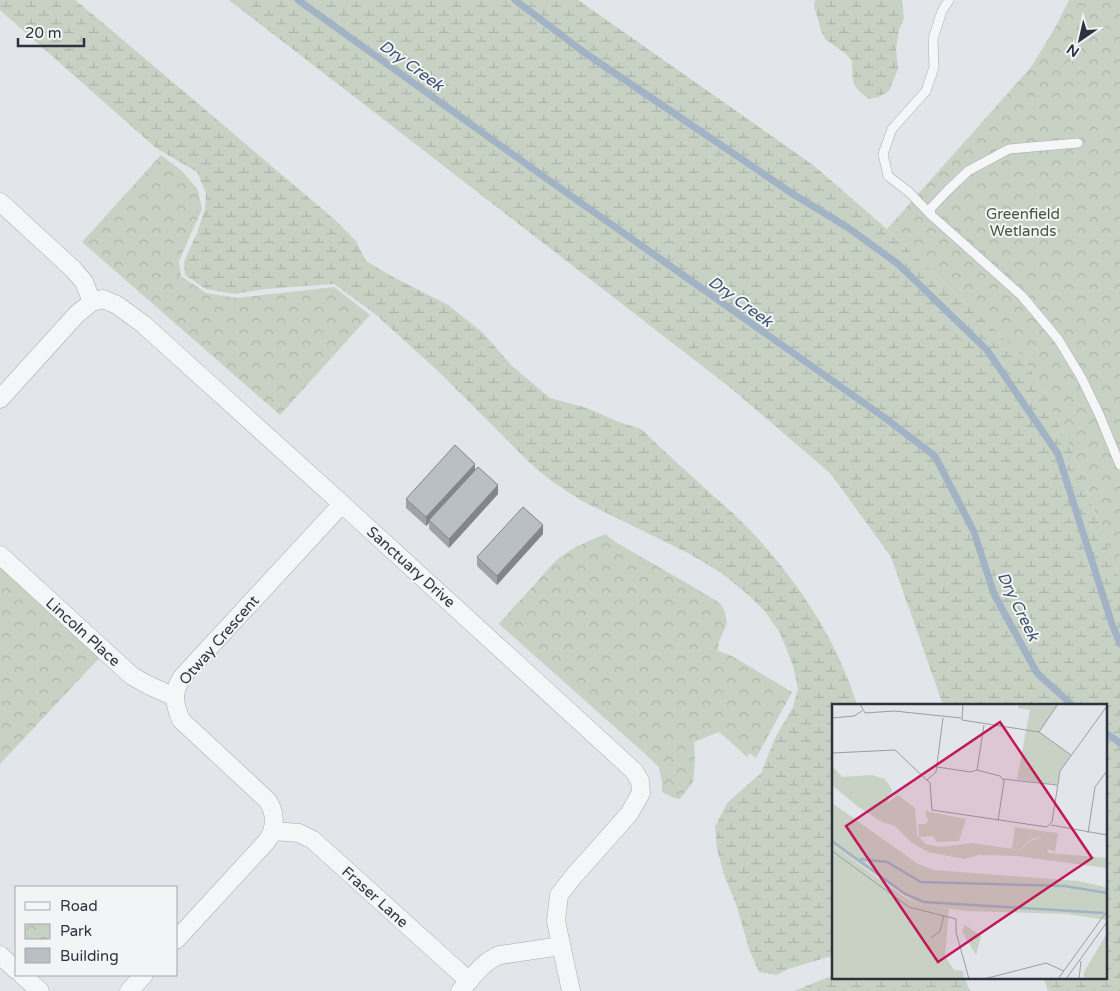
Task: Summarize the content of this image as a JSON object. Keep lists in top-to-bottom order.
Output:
{
  "streets": {
    "street": [
      "Sanctuary Drive",
      "Lincoln Place",
      "Otway Crescent",
      "Fraser Lane"
    ]
  },
  "crossings": [
    ["Sanctuary Drive", "Otway Crescent"],
    ["Lincoln Place", "Otway Crescent"],
    ["Otway Crescent", "Fraser Lane"]
  ],
  "water": ["Dry Creek"],
  "parks": ["Greenfield Wetlands"],
  "legend": ["Road", "Park", "Building"],
  "scale_bar": "20 m",
  "north": "bottom left"
}
